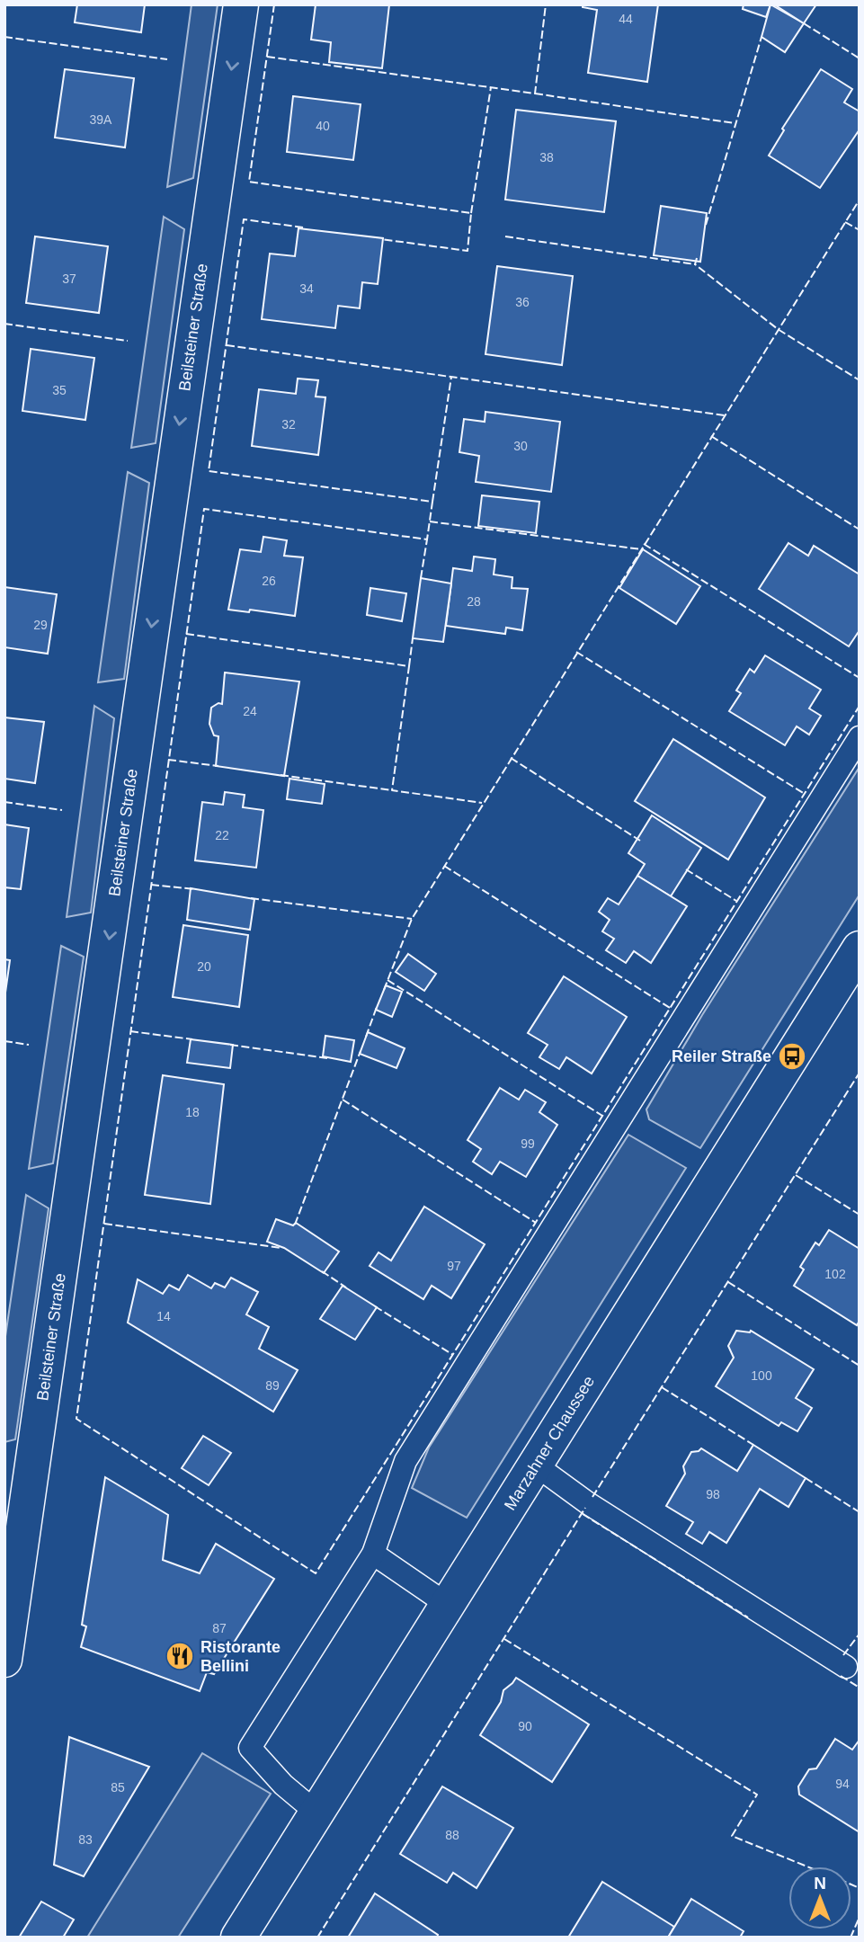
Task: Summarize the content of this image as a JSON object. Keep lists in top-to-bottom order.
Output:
{
  "streets": {
    "street": ["Beilsteiner Straße", "Marzahner Chaussee"]
  },
  "one_way": ["Beilsteiner Straße"],
  "places": {
    "bus stop": ["Reiler Straße"],
    "restaurant": ["Ristorante Bellini"]
  },
  "house_numbers": [
    "44",
    "39A",
    "40",
    "38",
    "37",
    "34",
    "36",
    "35",
    "32",
    "30",
    "26",
    "28",
    "29",
    "24",
    "22",
    "20",
    "18",
    "99",
    "97",
    "102",
    "14",
    "100",
    "89",
    "98",
    "87",
    "90",
    "94",
    "85",
    "88",
    "83"
  ],
  "north": "top"
}
